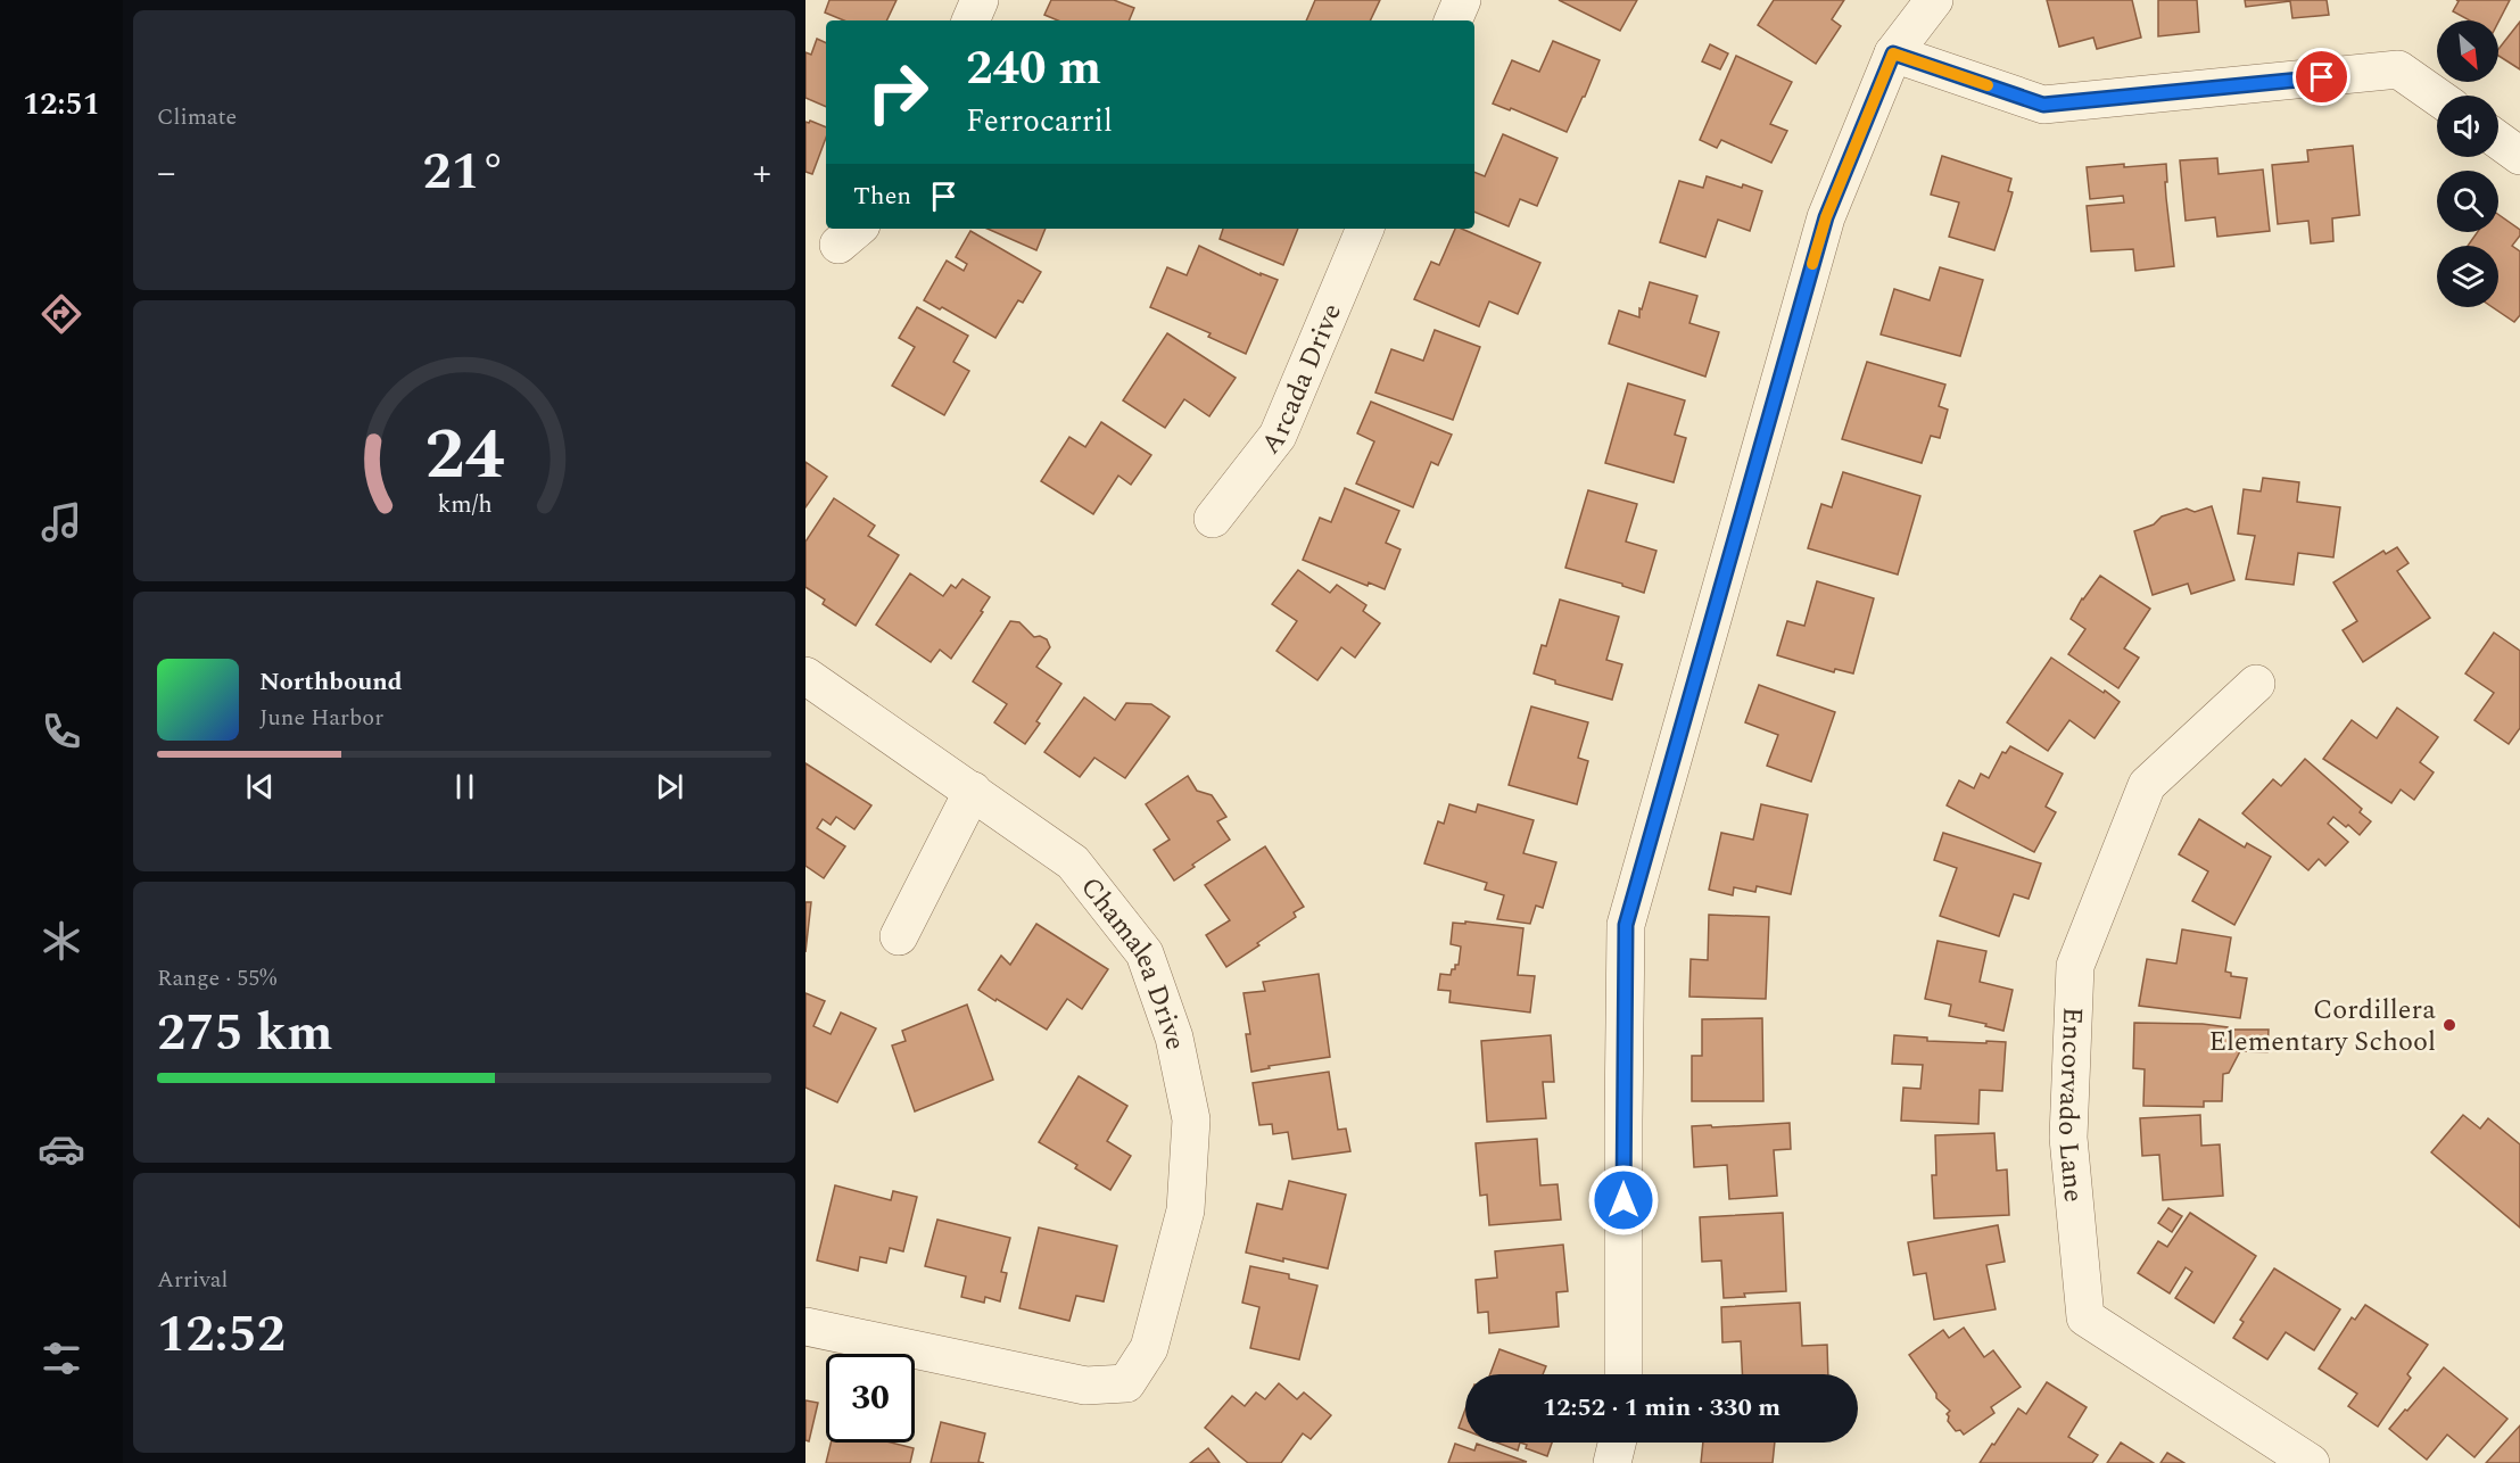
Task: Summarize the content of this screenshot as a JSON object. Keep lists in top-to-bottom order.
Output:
{
  "streets": {
    "street": ["Arcada Drive", "Chamalea Drive", "Encorvado Lane"]
  },
  "places": ["Cordillera Elementary School"],
  "north": "bottom right",
  "page": {
    "tabs": "12:51",
    "tile": [
      "Climate",
      ["Range · 55%", "275 km"],
      ["Arrival", "12:52"]
    ],
    "turn": ["240 m", "Ferrocarril"],
    "heat": ["−", "21°", "+"],
    "then": "Then",
    "song": ["Northbound", "June Harbor"],
    "limit": "30",
    "trip": "12:52 · 1 min · 330 m",
    "gauge": ["24", "km/h"]
  }
}
